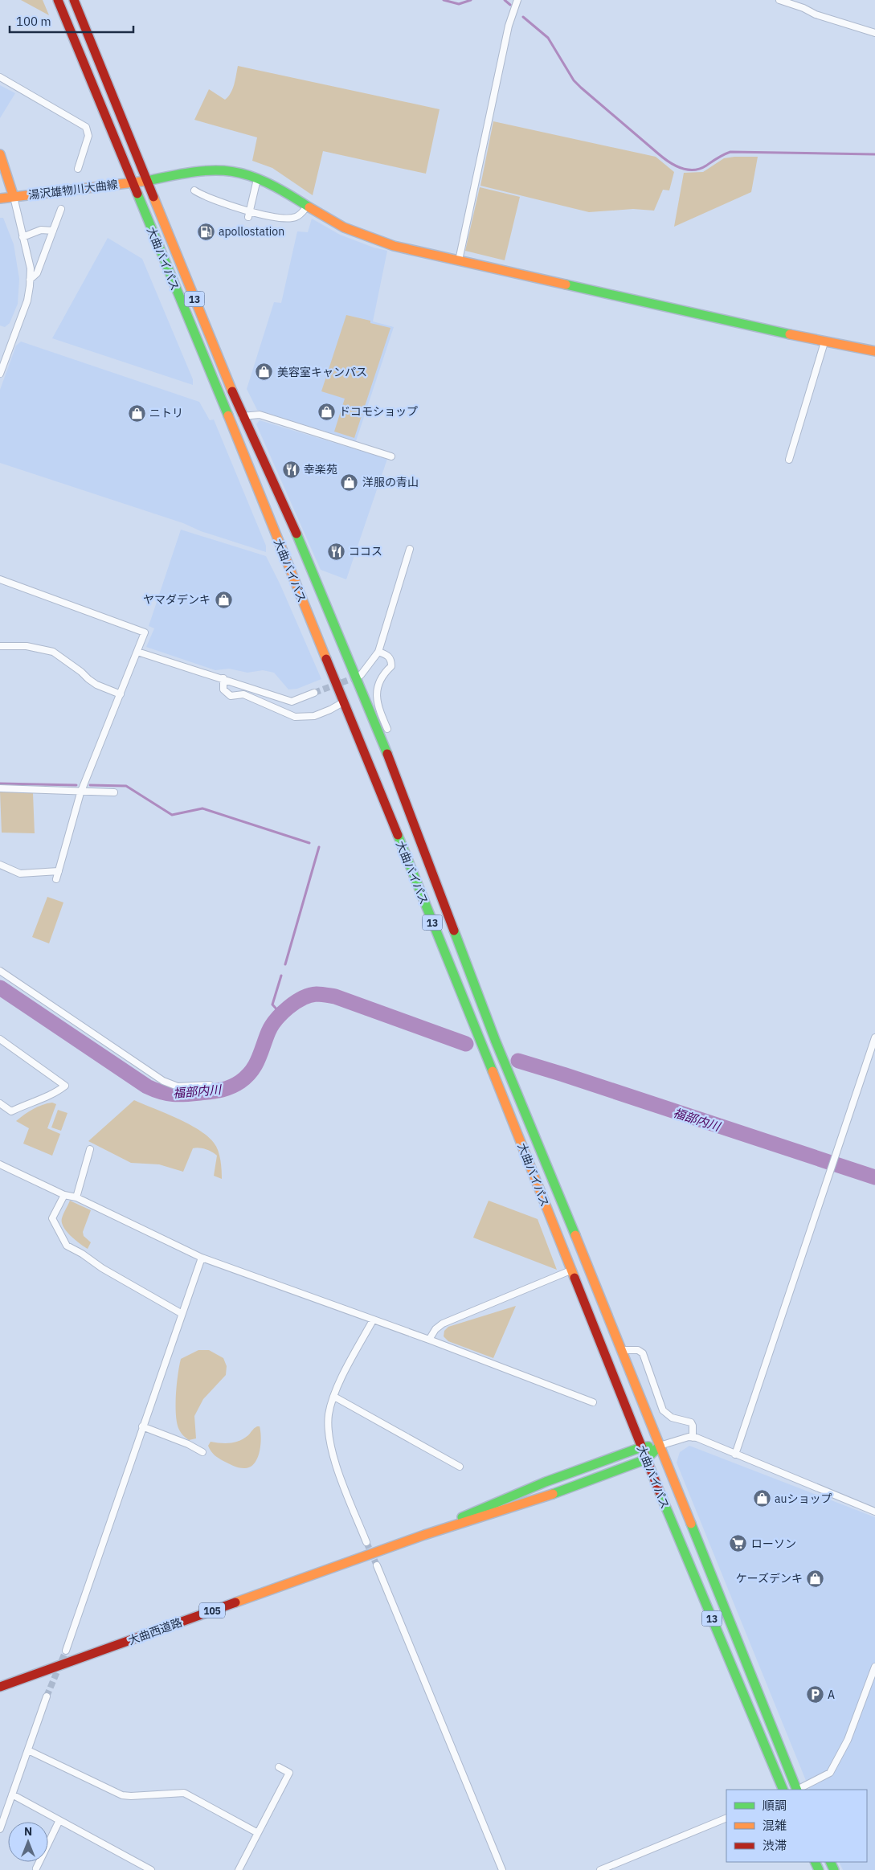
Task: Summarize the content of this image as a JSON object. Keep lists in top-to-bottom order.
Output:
{
  "streets": {
    "main road": [
      "湯沢雄物川大曲線",
      "大曲バイパス",
      "13",
      "105",
      "大曲西道路"
    ]
  },
  "crossings": [
    ["湯沢雄物川大曲線", "大曲バイパス"]
  ],
  "water": ["福部内川"],
  "places": {
    "fuel station": ["apollostation"],
    "shop": [
      "美容室キャンパス",
      "ドコモショップ",
      "ニトリ",
      "洋服の青山",
      "ヤマダデンキ",
      "auショップ",
      "ケーズデンキ"
    ],
    "restaurant": ["幸楽苑", "ココス"],
    "supermarket": ["ローソン"],
    "parking": ["A"]
  },
  "legend": ["順調", "混雑", "渋滞"],
  "scale_bar": "100 m",
  "north": "top"
}
